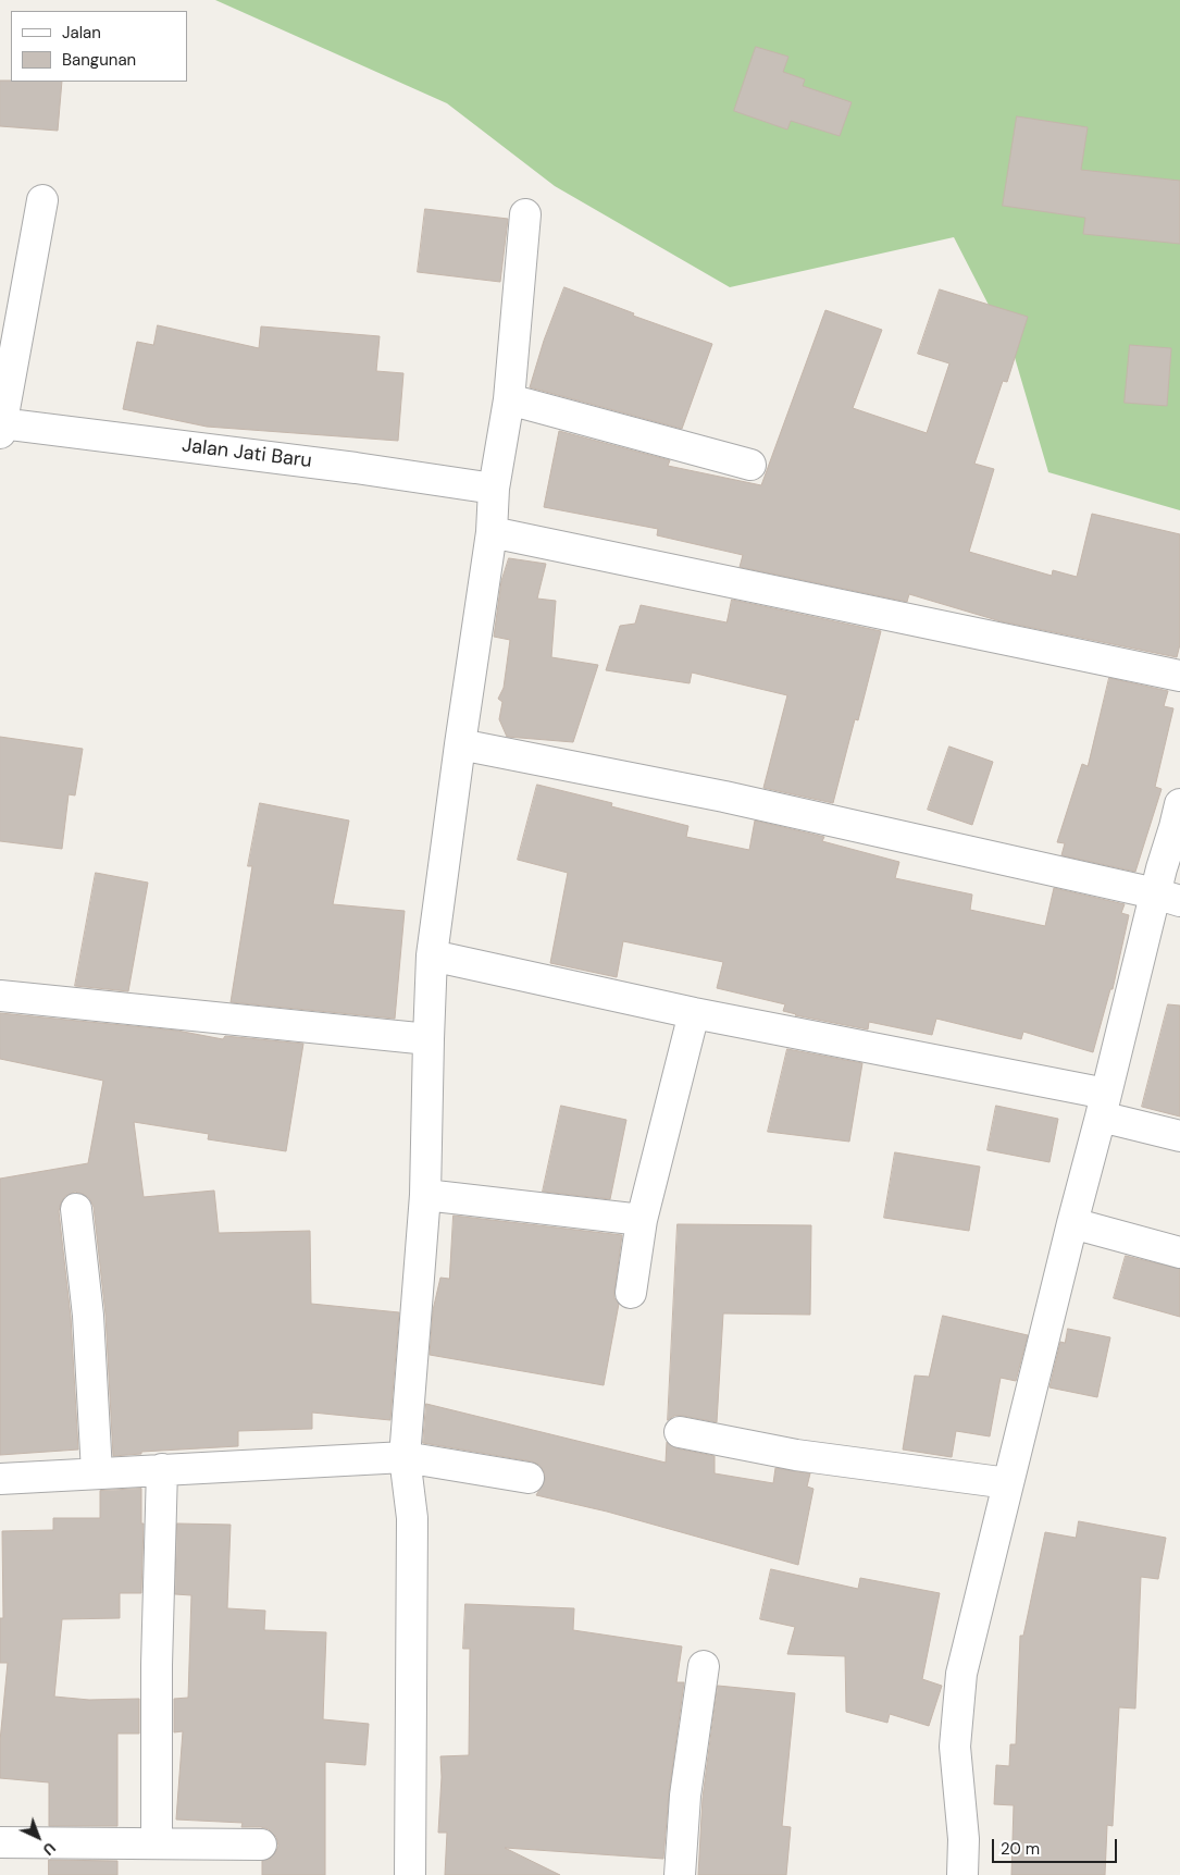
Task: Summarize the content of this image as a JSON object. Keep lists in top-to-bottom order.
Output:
{
  "streets": {
    "street": ["Jalan Jati Baru"]
  },
  "legend": ["Jalan", "Bangunan"],
  "scale_bar": "20 m",
  "north": "bottom right"
}
